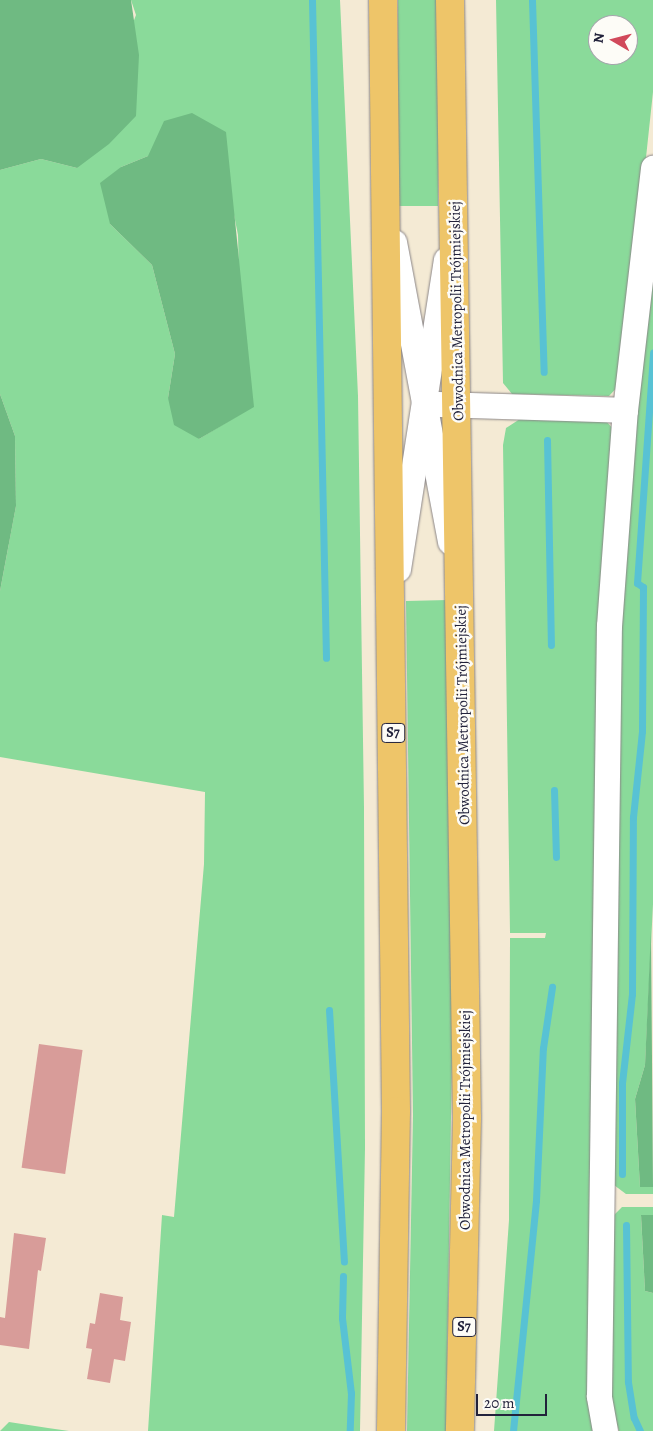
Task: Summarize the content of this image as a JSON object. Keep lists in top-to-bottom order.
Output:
{
  "streets": {
    "highway": ["Obwodnica Metropolii Trójmiejskiej", "S7"]
  },
  "scale_bar": "20 m",
  "north": "left"
}
